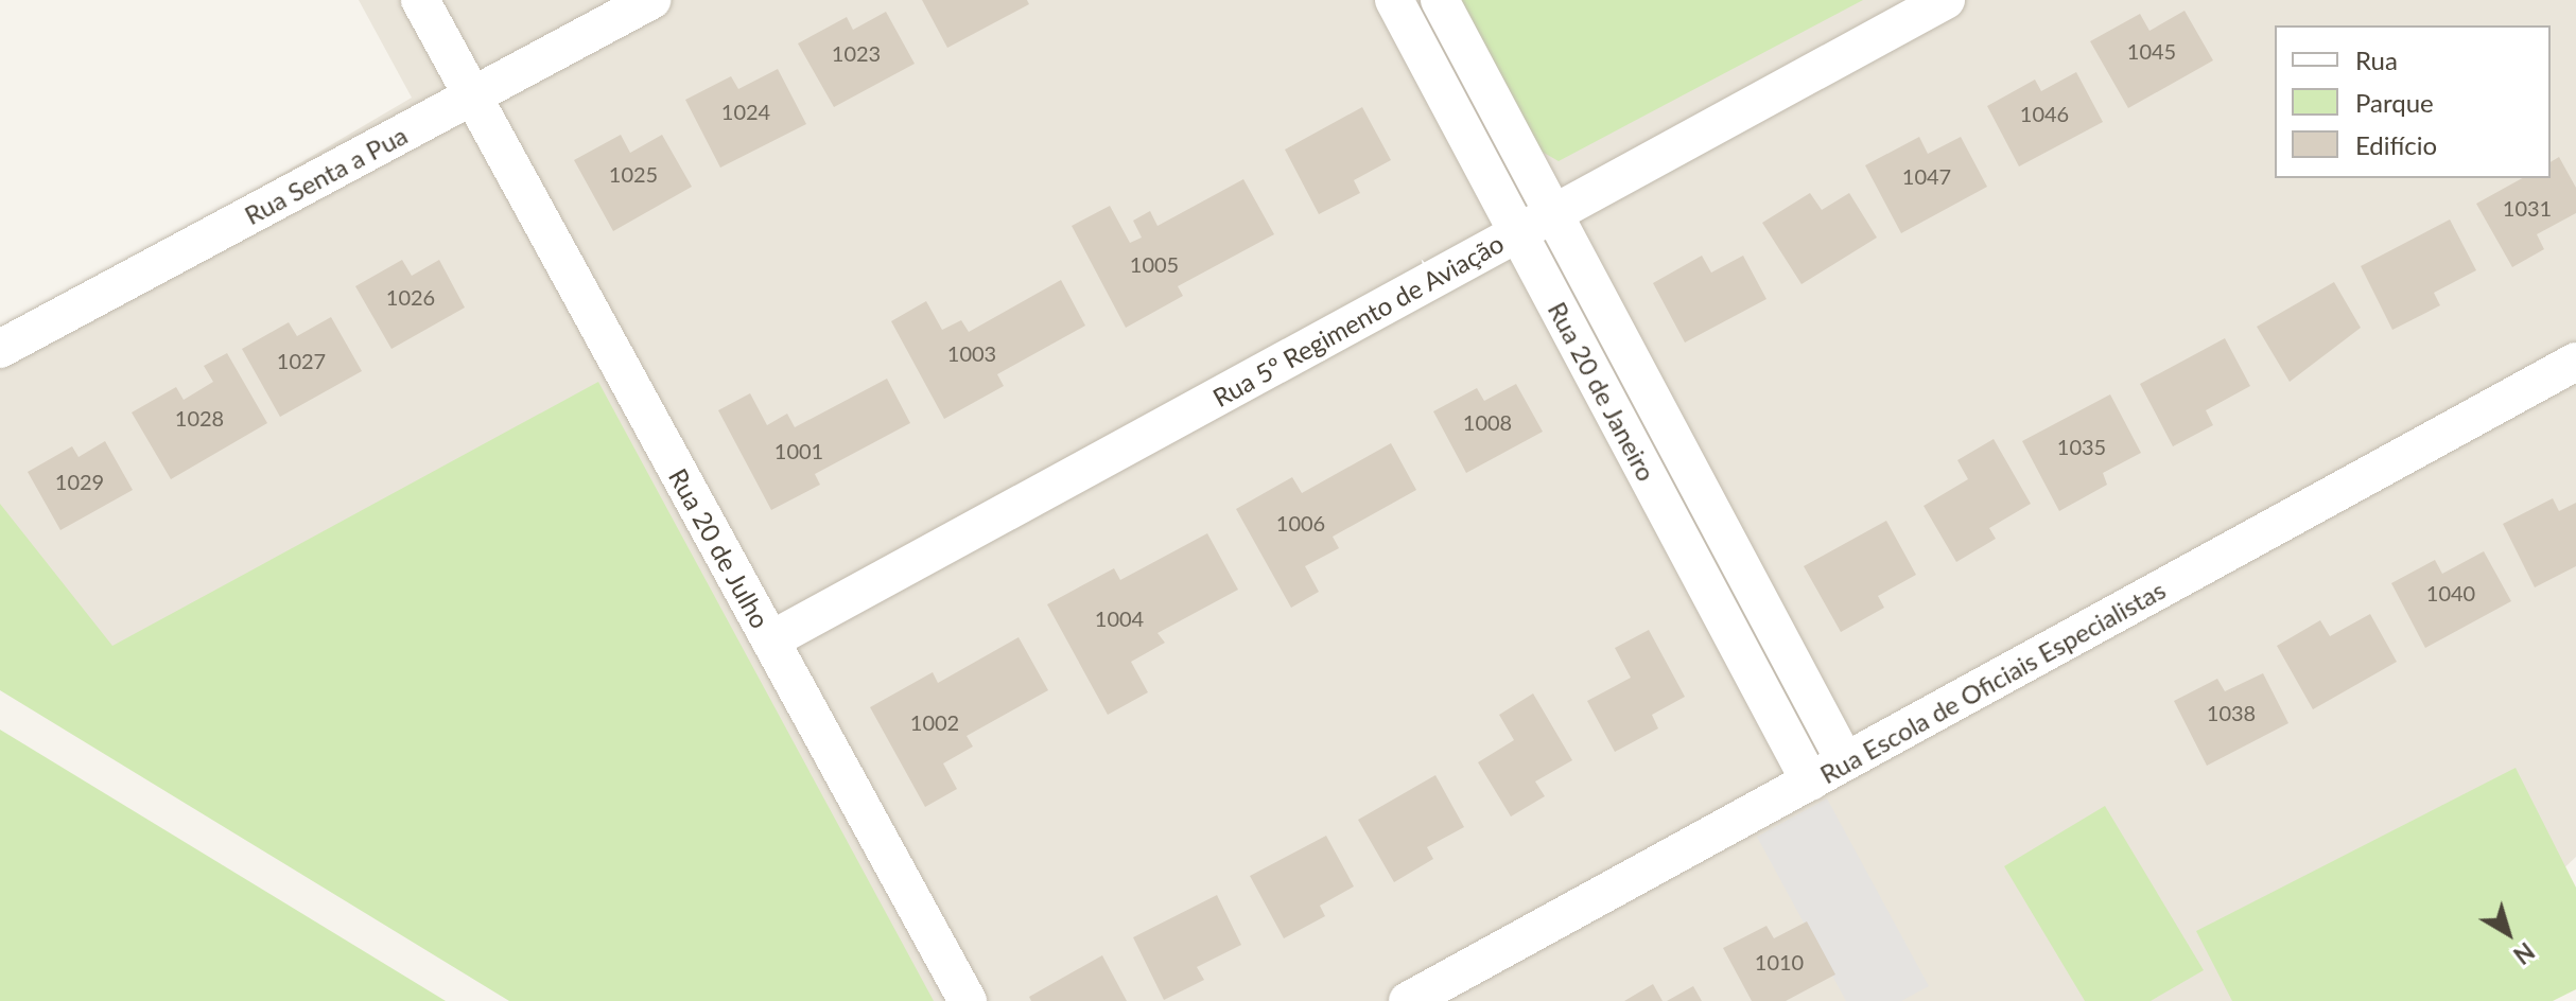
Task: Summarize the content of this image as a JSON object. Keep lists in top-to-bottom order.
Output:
{
  "streets": {
    "street": [
      "Rua Senta a Pua",
      "Rua 5º Regimento de Aviação",
      "Rua 20 de Janeiro",
      "Rua 20 de Julho",
      "Rua Escola de Oficiais Especialistas"
    ]
  },
  "crossings": [
    ["Rua Senta a Pua", "Rua 20 de Julho"],
    ["Rua 5º Regimento de Aviação", "Rua 20 de Janeiro"],
    ["Rua 5º Regimento de Aviação", "Rua 20 de Julho"],
    ["Rua 20 de Janeiro", "Rua Escola de Oficiais Especialistas"]
  ],
  "house_numbers": [
    "1045",
    "1023",
    "1024",
    "1046",
    "1025",
    "1047",
    "1031",
    "1005",
    "1026",
    "1003",
    "1027",
    "1028",
    "1008",
    "1035",
    "1001",
    "1029",
    "1006",
    "1040",
    "1004",
    "1038",
    "1002",
    "1010"
  ],
  "legend": ["Rua", "Parque", "Edifício"],
  "north": "bottom right"
}
